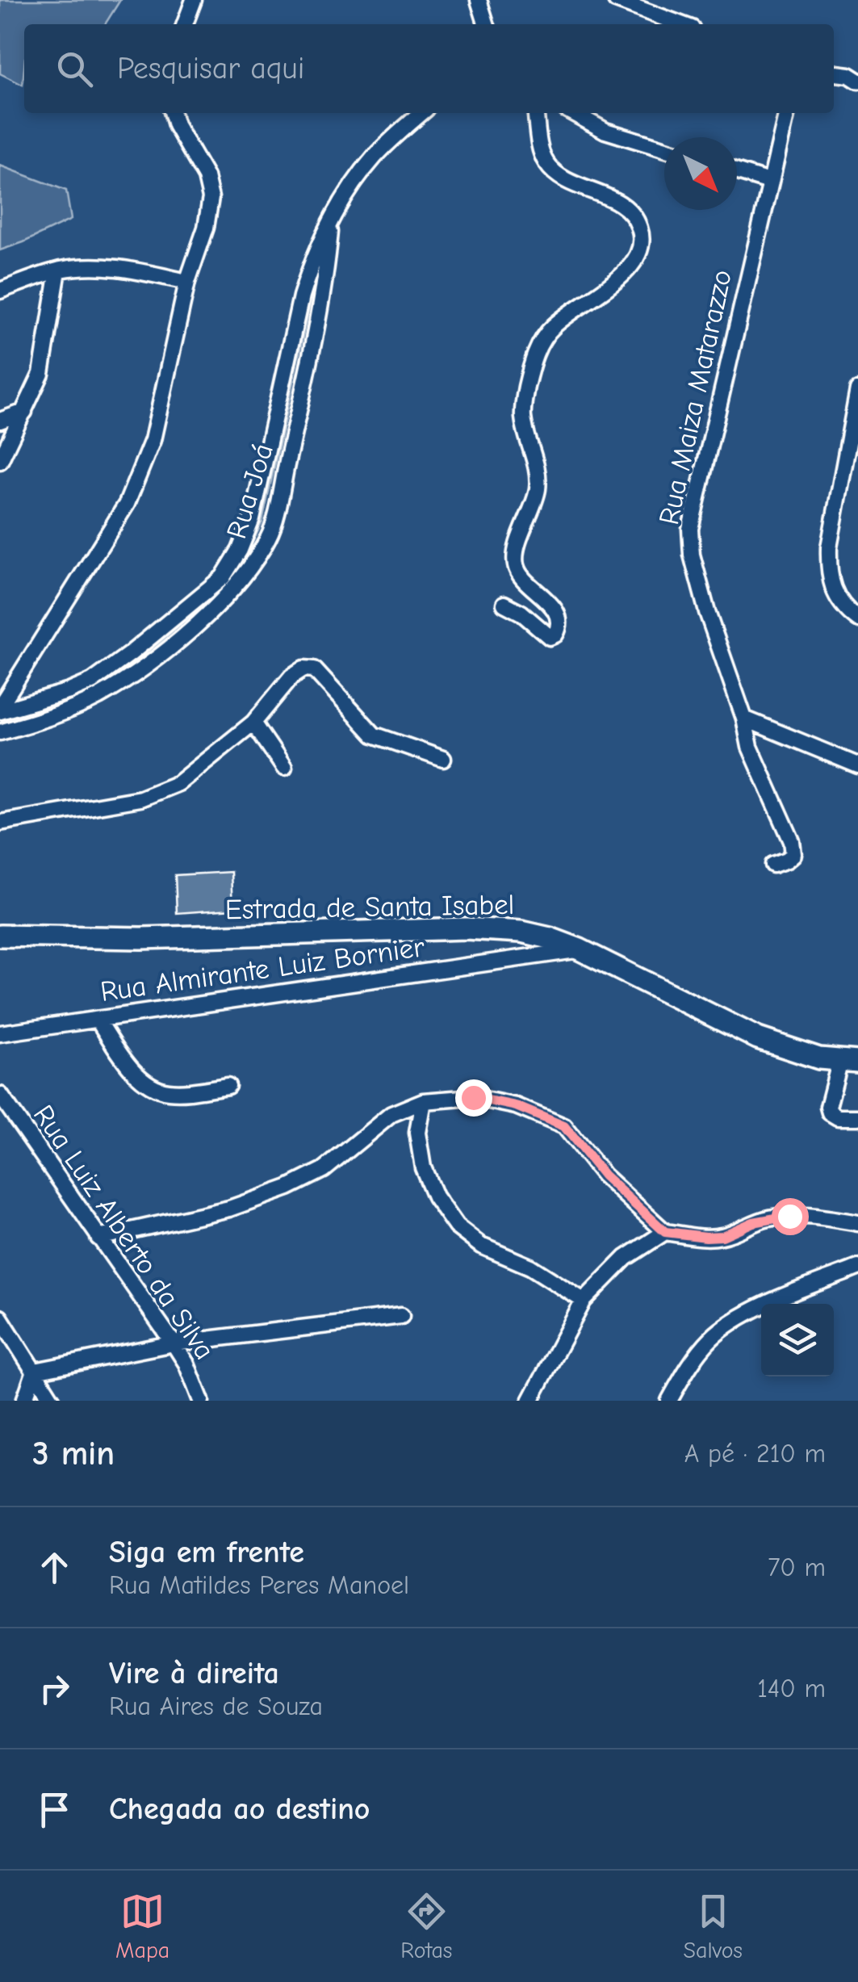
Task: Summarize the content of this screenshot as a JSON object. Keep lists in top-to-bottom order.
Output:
{
  "streets": {
    "main road": ["Estrada de Santa Isabel"],
    "street": [
      "Rua Maiza Matarazzo",
      "Rua Joá",
      "Rua Almirante Luiz Bornier",
      "Rua Luiz Alberto da Silva"
    ]
  },
  "crossings": [
    ["Estrada de Santa Isabel", "Rua Almirante Luiz Bornier"]
  ],
  "north": "bottom right",
  "page": {
    "search": "Pesquisar aqui",
    "heading": ["3 min", "A pé · 210 m"],
    "list": [
      ["Siga em frente", "Rua Matildes Peres Manoel", "70 m"],
      ["Vire à direita", "Rua Aires de Souza", "140 m"],
      "Chegada ao destino"
    ],
    "nav": ["Mapa", "Rotas", "Salvos"]
  }
}
